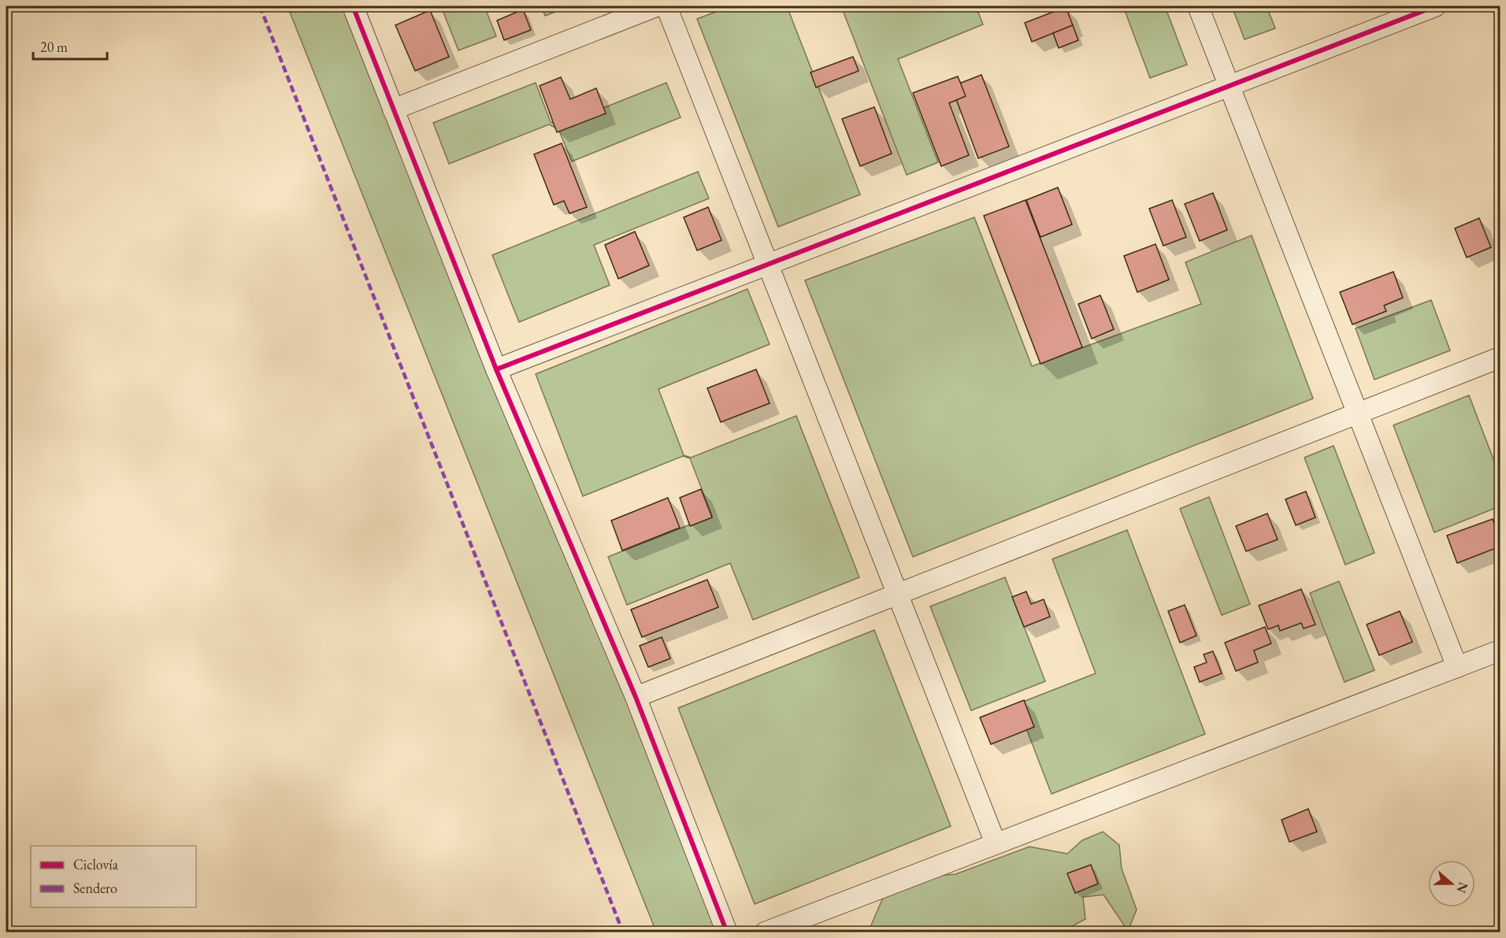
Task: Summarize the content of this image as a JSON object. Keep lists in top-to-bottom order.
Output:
{
  "legend": ["Ciclovía", "Sendero"],
  "scale_bar": "20 m",
  "north": "right"
}
